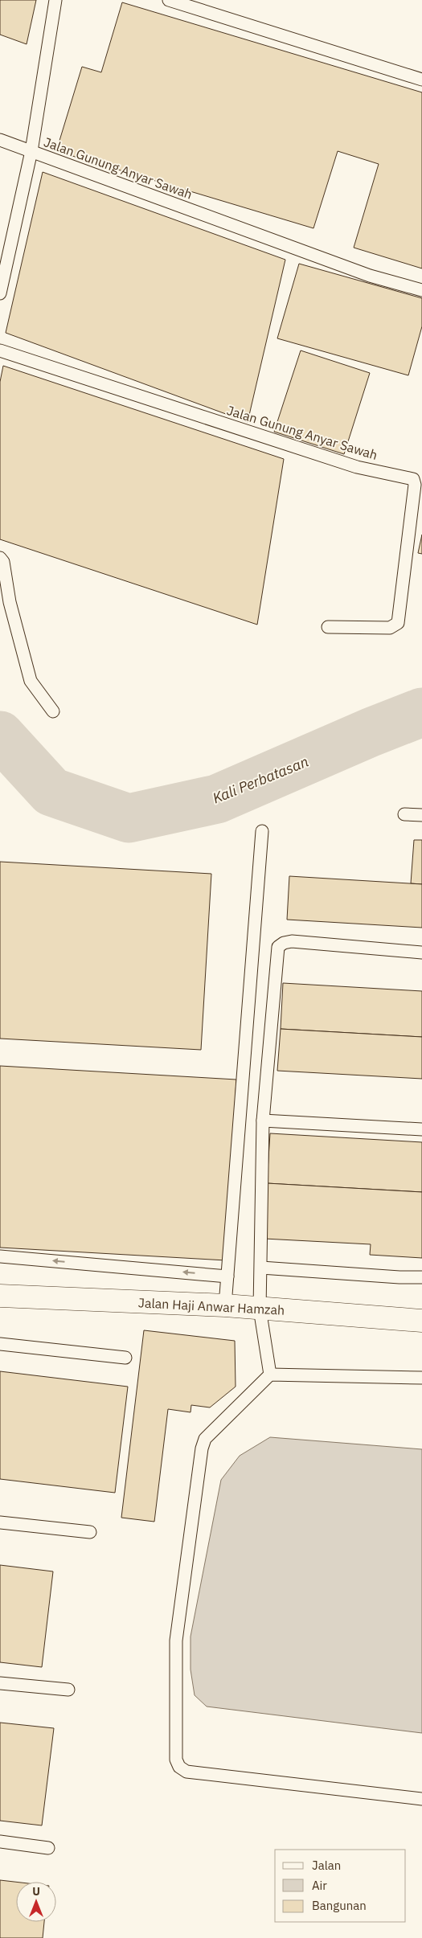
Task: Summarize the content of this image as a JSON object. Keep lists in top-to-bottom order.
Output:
{
  "streets": {
    "street": ["Jalan Haji Anwar Hamzah"],
    "lane": ["Jalan Gunung Anyar Sawah"]
  },
  "water": ["Kali Perbatasan"],
  "legend": ["Jalan", "Air", "Bangunan"],
  "north": "top"
}
